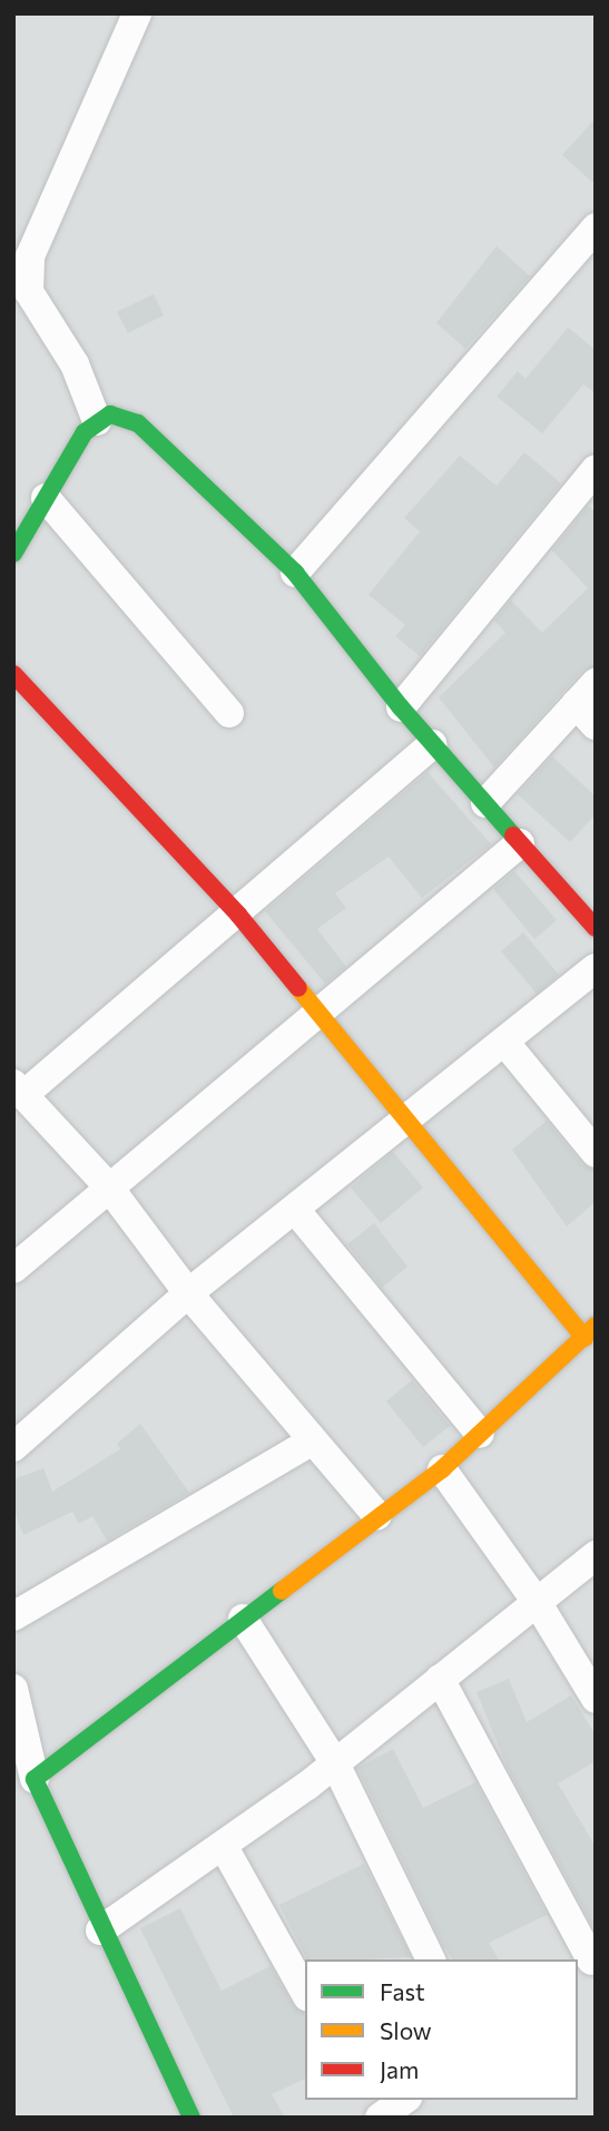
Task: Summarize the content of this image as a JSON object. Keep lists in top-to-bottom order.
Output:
{
  "legend": ["Fast", "Slow", "Jam"]
}
